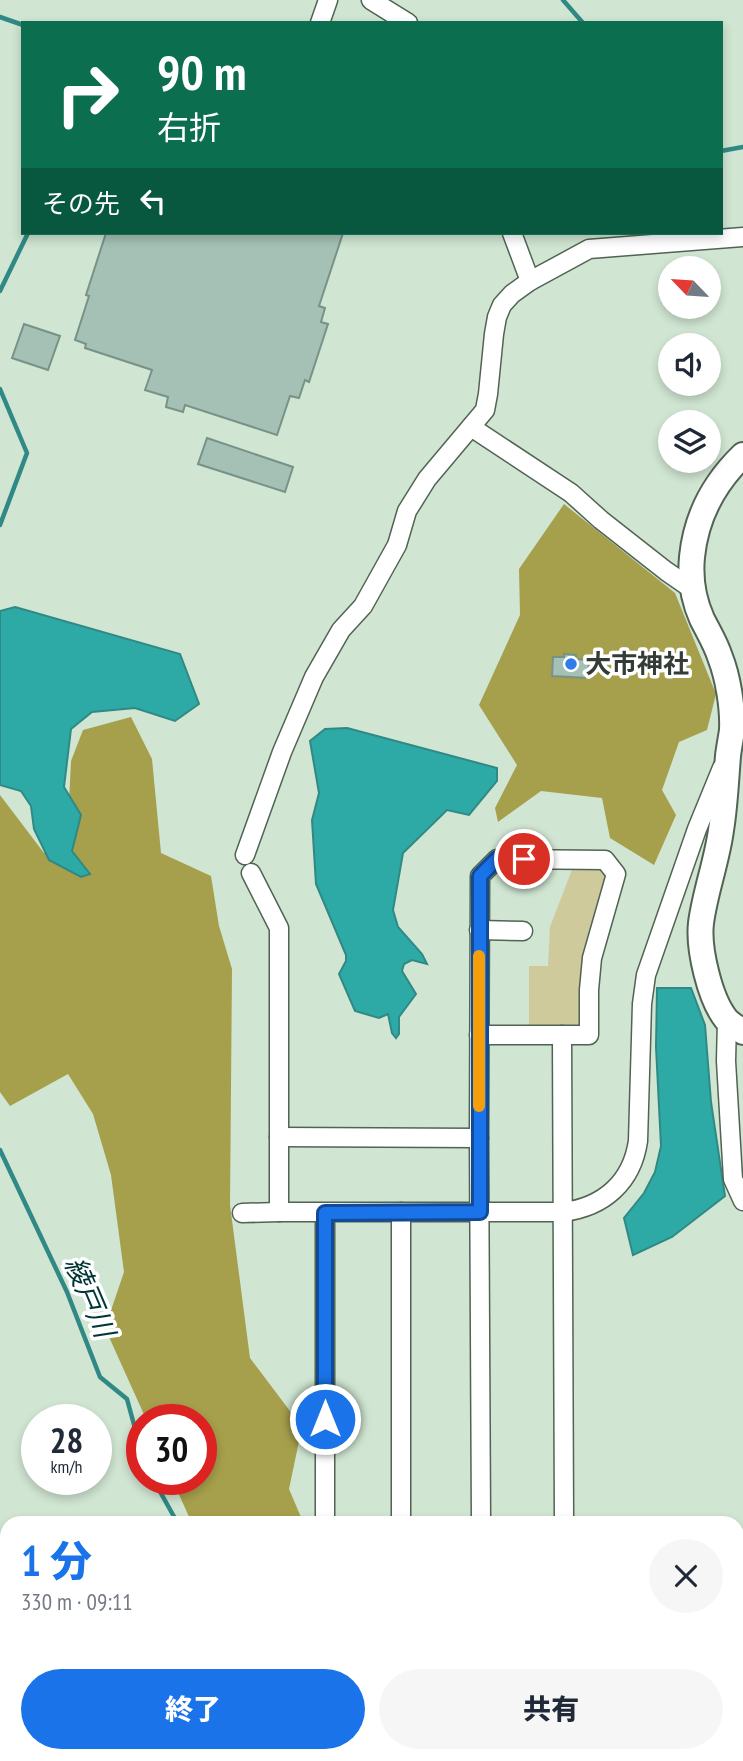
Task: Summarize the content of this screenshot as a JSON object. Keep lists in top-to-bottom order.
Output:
{
  "water": ["綾戸川"],
  "places": ["大市神社"],
  "north": "top left",
  "page": {
    "turn": ["90 m", "右折"],
    "then": "その先",
    "speed": "28 km/h",
    "limit": "30",
    "heading": ["1 分", "330 m · 09:11"],
    "buttons": ["終了", "共有"]
  }
}
